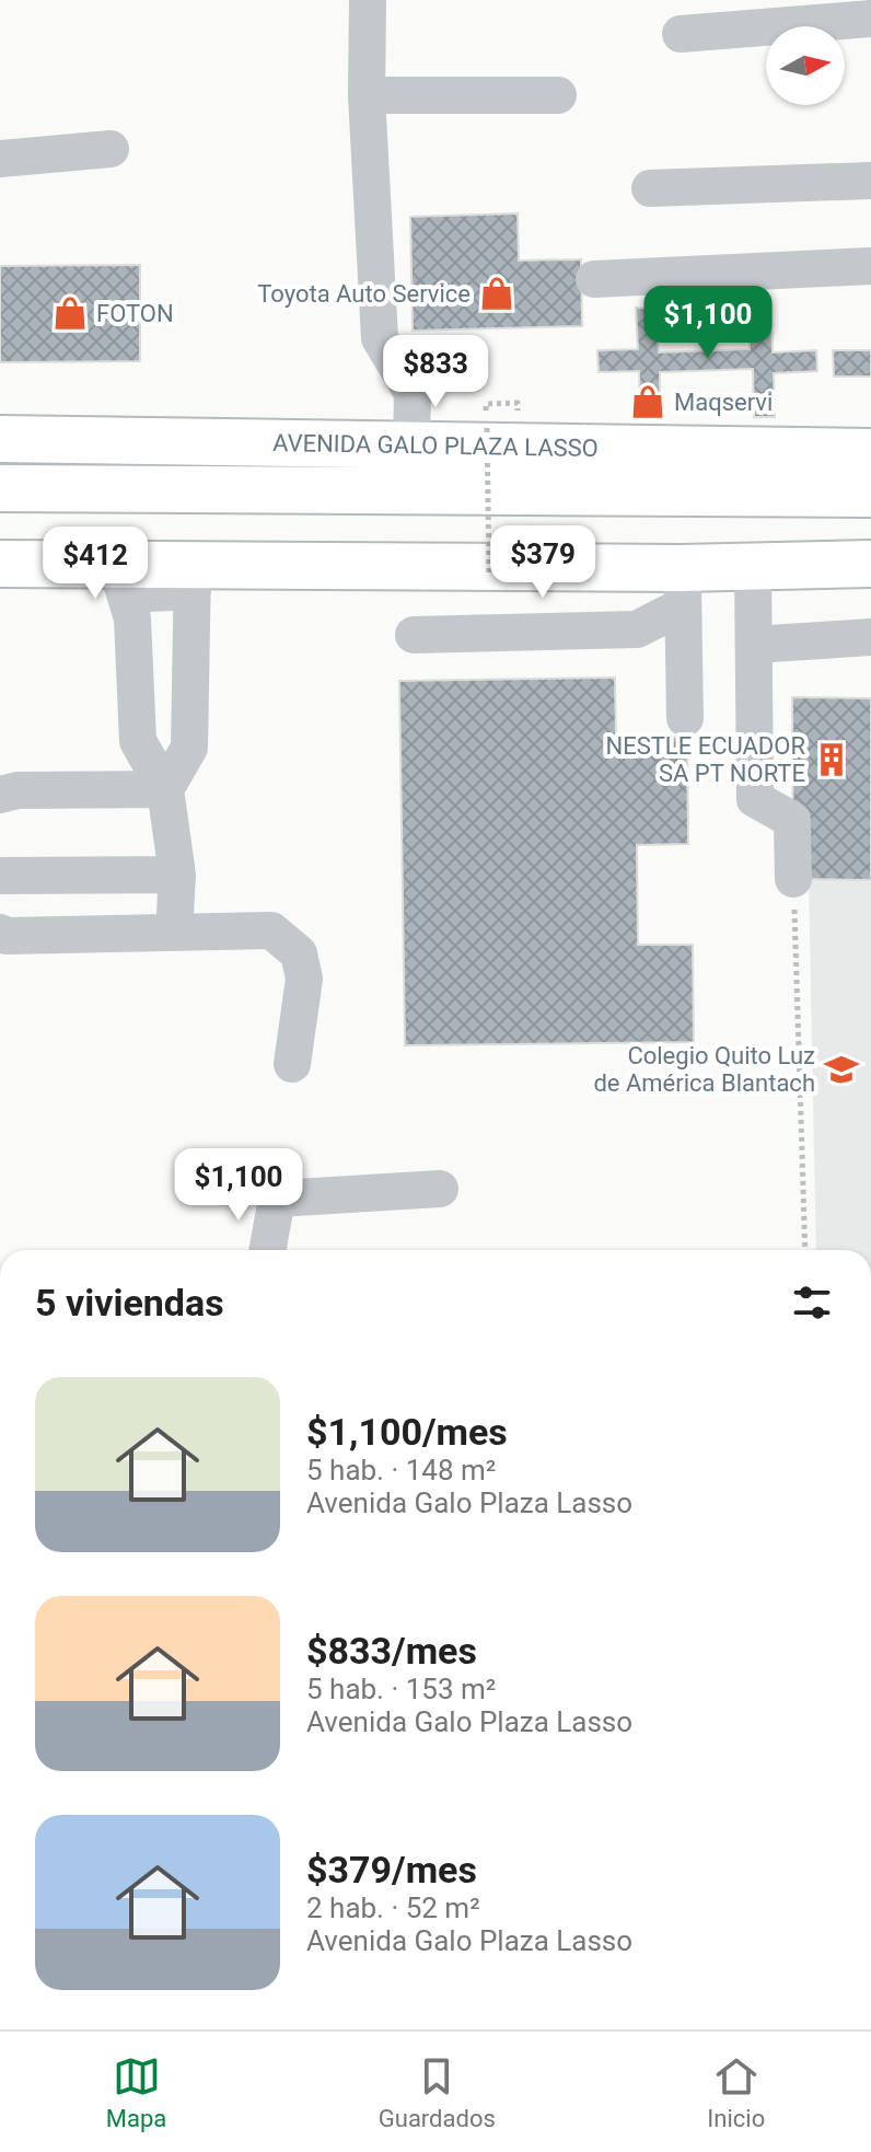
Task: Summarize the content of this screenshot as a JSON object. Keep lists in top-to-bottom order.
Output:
{
  "streets": {
    "main road": ["AVENIDA GALO PLAZA LASSO"]
  },
  "places": {
    "shop": ["Toyota Auto Service", "FOTON", "Maqservi"],
    "building": ["NESTLE ECUADOR SA PT NORTE"],
    "school or university": ["Colegio Quito Luz de América Blantach"]
  },
  "north": "right",
  "page": {
    "price": [
      "$1,100",
      "$833",
      "$379",
      "$412",
      "$1,100"
    ],
    "heading": "5 viviendas",
    "list": [
      {
        "name": "$1,100/mes",
        "note": "5 hab. · 148 m² · Avenida Galo Plaza Lasso"
      },
      {
        "name": "$833/mes",
        "note": "5 hab. · 153 m² · Avenida Galo Plaza Lasso"
      },
      {
        "name": "$379/mes",
        "note": "2 hab. · 52 m² · Avenida Galo Plaza Lasso"
      }
    ],
    "tabs": ["Mapa", "Guardados", "Inicio"]
  }
}
